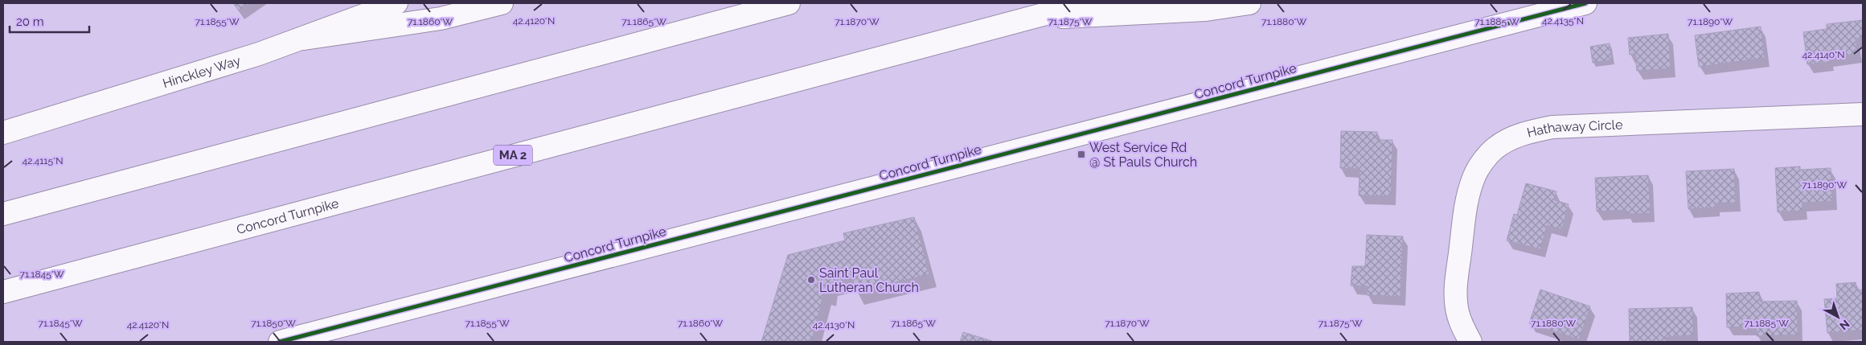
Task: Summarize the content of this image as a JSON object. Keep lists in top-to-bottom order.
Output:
{
  "streets": {
    "main road": [
      "Hinckley Way",
      "Concord Turnpike",
      "Hathaway Circle",
      "MA 2"
    ]
  },
  "places": {
    "transit": ["West Service Rd @ St Pauls Church"],
    "other": ["Saint Paul Lutheran Church"]
  },
  "scale_bar": "20 m",
  "north": "bottom right",
  "coordinates": [
    "42.4120°N",
    "42.4135°N",
    "71.1870°W",
    "71.1855°W",
    "71.1860°W",
    "71.1865°W",
    "71.1875°W",
    "71.1880°W",
    "71.1885°W",
    "71.1890°W",
    "42.4140°N",
    "42.4115°N",
    "71.1845°W",
    "71.1850°W",
    "42.4130°N"
  ]
}
